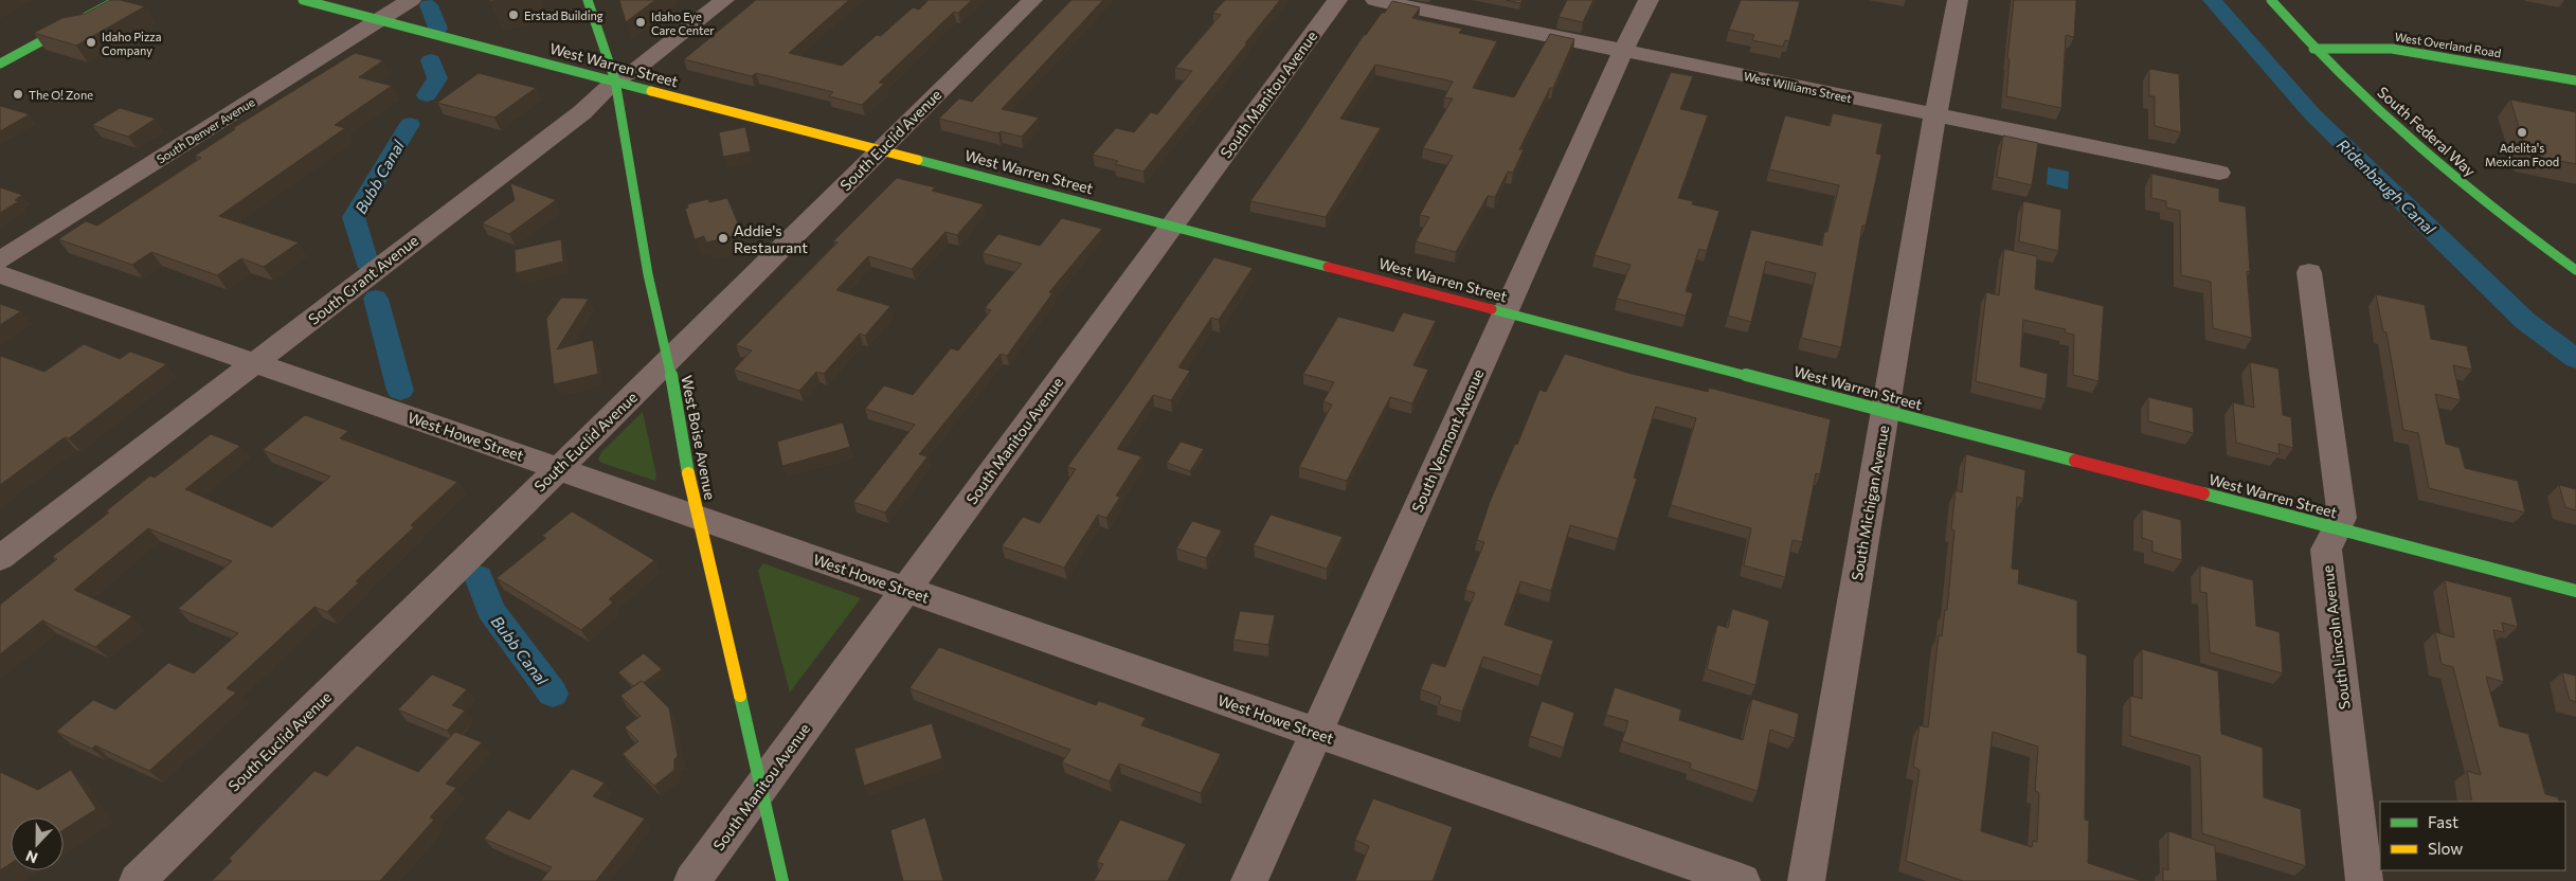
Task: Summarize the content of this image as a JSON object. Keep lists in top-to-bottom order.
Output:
{
  "streets": {
    "street": [
      "West Overland Road",
      "West Warren Street",
      "West Williams Street",
      "South Manitou Avenue",
      "South Denver Avenue",
      "South Federal Way",
      "South Euclid Avenue",
      "South Grant Avenue",
      "West Howe Street",
      "West Boise Avenue",
      "South Vermont Avenue",
      "South Michigan Avenue",
      "South Lincoln Avenue"
    ]
  },
  "crossings": [
    ["West Overland Road", "South Federal Way"],
    ["West Warren Street", "South Manitou Avenue"],
    ["West Warren Street", "South Denver Avenue"],
    ["West Warren Street", "South Euclid Avenue"],
    ["West Warren Street", "South Grant Avenue"],
    ["West Warren Street", "West Boise Avenue"],
    ["West Warren Street", "South Vermont Avenue"],
    ["West Warren Street", "South Michigan Avenue"],
    ["West Warren Street", "South Lincoln Avenue"],
    ["West Williams Street", "South Vermont Avenue"],
    ["West Williams Street", "South Michigan Avenue"],
    ["South Manitou Avenue", "West Howe Street"],
    ["South Manitou Avenue", "West Boise Avenue"],
    ["South Euclid Avenue", "West Howe Street"],
    ["South Euclid Avenue", "West Boise Avenue"],
    ["South Grant Avenue", "West Howe Street"],
    ["South Grant Avenue", "West Boise Avenue"],
    ["West Howe Street", "West Boise Avenue"],
    ["West Howe Street", "South Vermont Avenue"]
  ],
  "water": ["Bubb Canal", "Ridenbaugh Canal"],
  "places": [
    "Erstad Building",
    "Idaho Eye Care Center",
    "Idaho Pizza Company",
    "The O! Zone",
    "Adelita's Mexican Food",
    "Addie's Restaurant"
  ],
  "legend": ["Fast", "Slow"],
  "north": "bottom"
}
